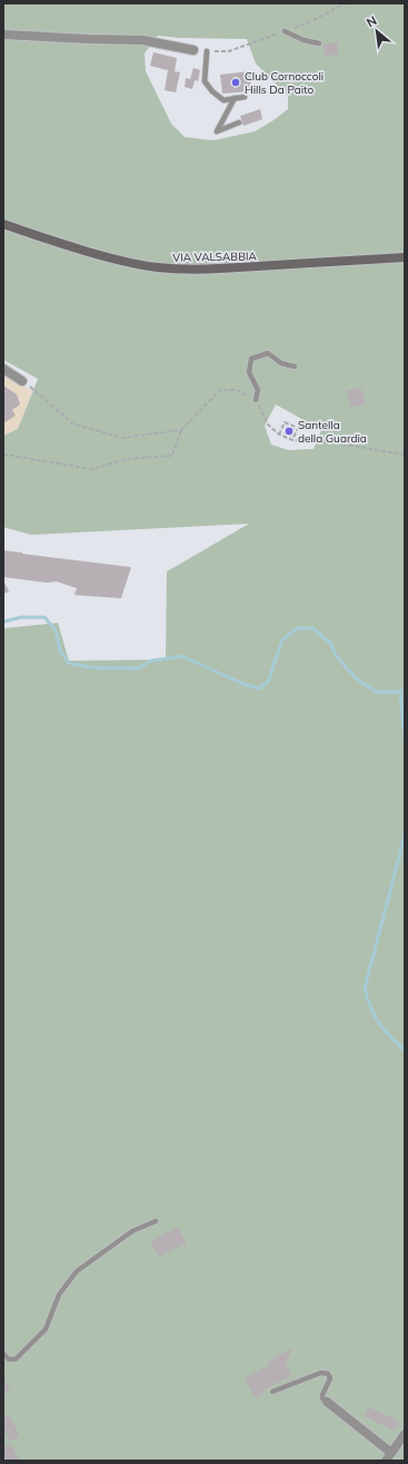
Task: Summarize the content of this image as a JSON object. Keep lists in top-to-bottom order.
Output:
{
  "streets": {
    "main road": ["VIA VALSABBIA"]
  },
  "places": ["Club Cornoccoli Hills Da Paito", "Santella della Guardia"],
  "north": "top left"
}
